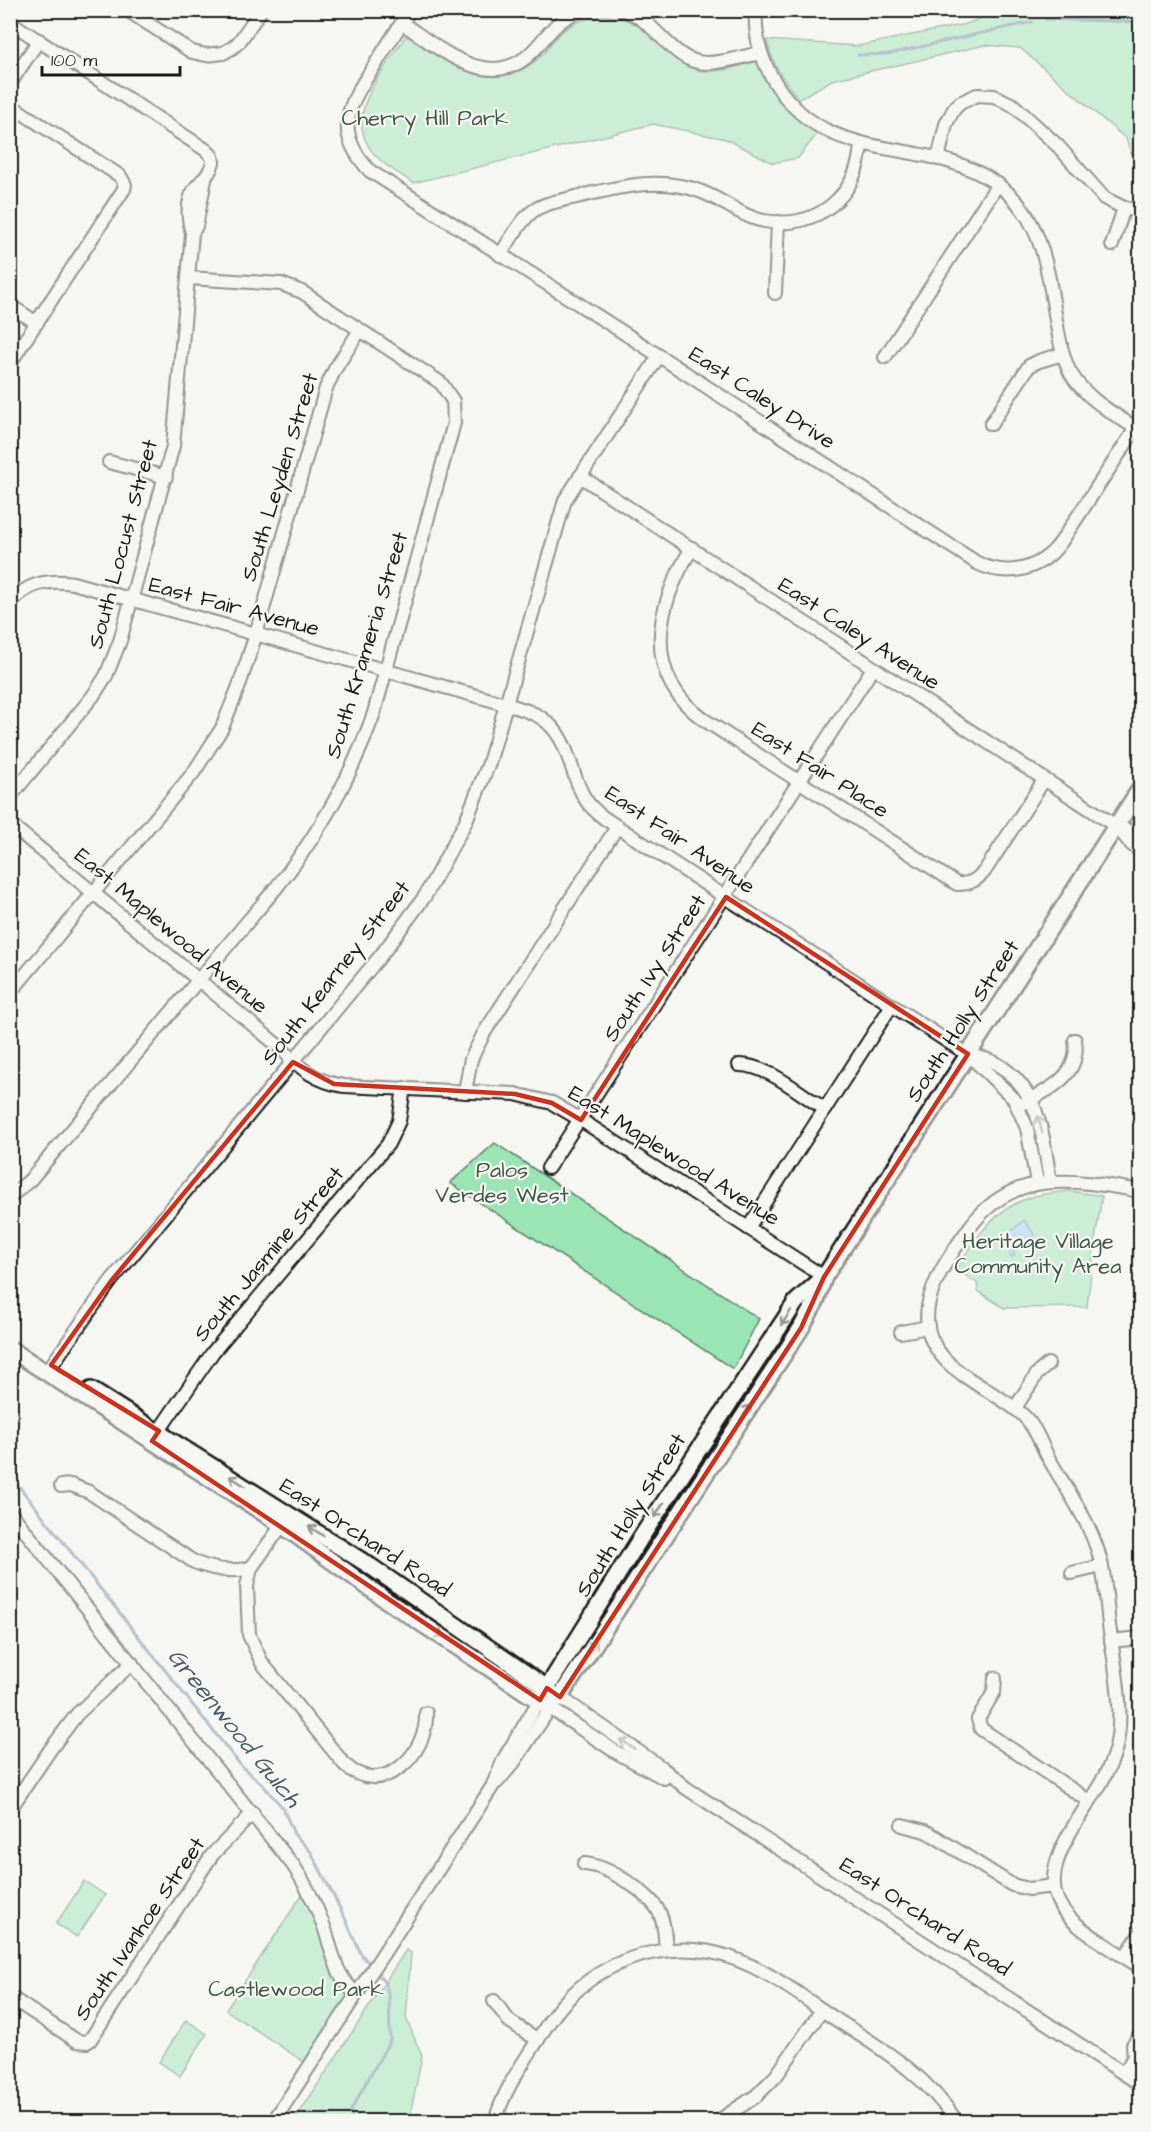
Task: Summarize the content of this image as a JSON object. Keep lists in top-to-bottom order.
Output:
{
  "streets": {
    "main road": ["South Holly Street", "East Orchard Road"],
    "street": [
      "East Caley Drive",
      "South Leyden Street",
      "South Locust Street",
      "East Fair Avenue",
      "East Caley Avenue",
      "South Krameria Street",
      "East Fair Place",
      "East Maplewood Avenue",
      "South Ivy Street",
      "South Kearney Street",
      "South Jasmine Street",
      "South Ivanhoe Street"
    ]
  },
  "crossings": [
    ["East Caley Drive", "South Kearney Street"],
    ["South Leyden Street", "East Fair Avenue"],
    ["South Leyden Street", "South Krameria Street"],
    ["South Leyden Street", "East Maplewood Avenue"],
    ["South Locust Street", "East Fair Avenue"],
    ["South Locust Street", "South Krameria Street"],
    ["East Fair Avenue", "South Krameria Street"],
    ["East Fair Avenue", "South Ivy Street"],
    ["East Fair Avenue", "South Kearney Street"],
    ["East Fair Avenue", "South Holly Street"],
    ["East Caley Avenue", "East Fair Place"],
    ["East Caley Avenue", "South Ivy Street"],
    ["East Caley Avenue", "South Kearney Street"],
    ["East Caley Avenue", "South Holly Street"],
    ["South Krameria Street", "East Maplewood Avenue"],
    ["East Fair Place", "South Ivy Street"],
    ["East Maplewood Avenue", "South Ivy Street"],
    ["East Maplewood Avenue", "South Kearney Street"],
    ["East Maplewood Avenue", "South Holly Street"],
    ["East Maplewood Avenue", "South Jasmine Street"],
    ["South Kearney Street", "East Orchard Road"],
    ["South Holly Street", "East Orchard Road"],
    ["South Jasmine Street", "East Orchard Road"]
  ],
  "water": ["Greenwood Gulch"],
  "parks": [
    "Cherry Hill Park",
    "Palos Verdes West",
    "Heritage Village Community Area",
    "Castlewood Park"
  ],
  "scale_bar": "100 m"
}
